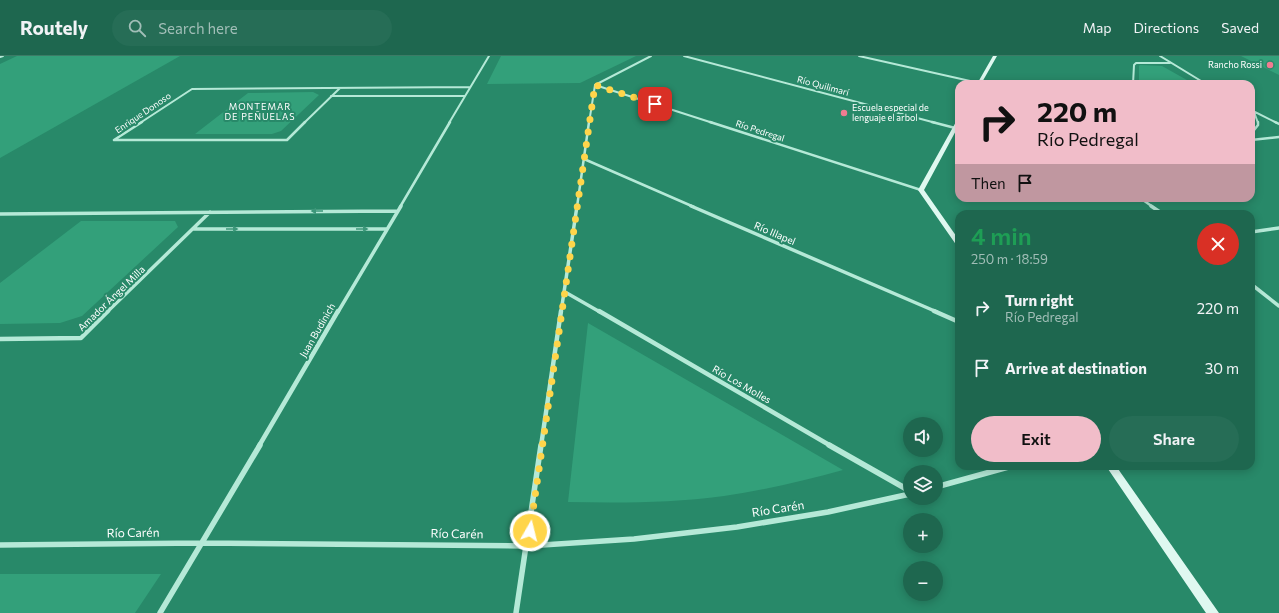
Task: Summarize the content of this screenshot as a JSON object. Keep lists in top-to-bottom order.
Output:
{
  "streets": {
    "street": [
      "Río Quilimarí",
      "Enrique Donoso",
      "Río Pedregal",
      "Río Illapel",
      "Amador Ángel Milla",
      "Juan Budinich",
      "Río Los Molles",
      "Río Carén"
    ]
  },
  "crossings": [
    ["Enrique Donoso", "Juan Budinich"],
    ["Juan Budinich", "Río Carén"]
  ],
  "districts": ["MONTEMAR DE PEÑUELAS"],
  "places": ["Rancho Rossi", "Escuela especial de lenguaje el arbol"],
  "page": {
    "header": "Routely",
    "search": "Search here",
    "nav": ["Map", "Directions", "Saved"],
    "turn": ["220 m", "Río Pedregal"],
    "then": "Then",
    "heading": ["4 min", "250 m · 18:59"],
    "list": [
      {
        "name": "Turn right",
        "note": "Río Pedregal",
        "value": "220 m"
      },
      {
        "name": "Arrive at destination",
        "value": "30 m"
      }
    ],
    "buttons": ["Exit", "Share"],
    "map_buttons": ["+", "−"]
  }
}
